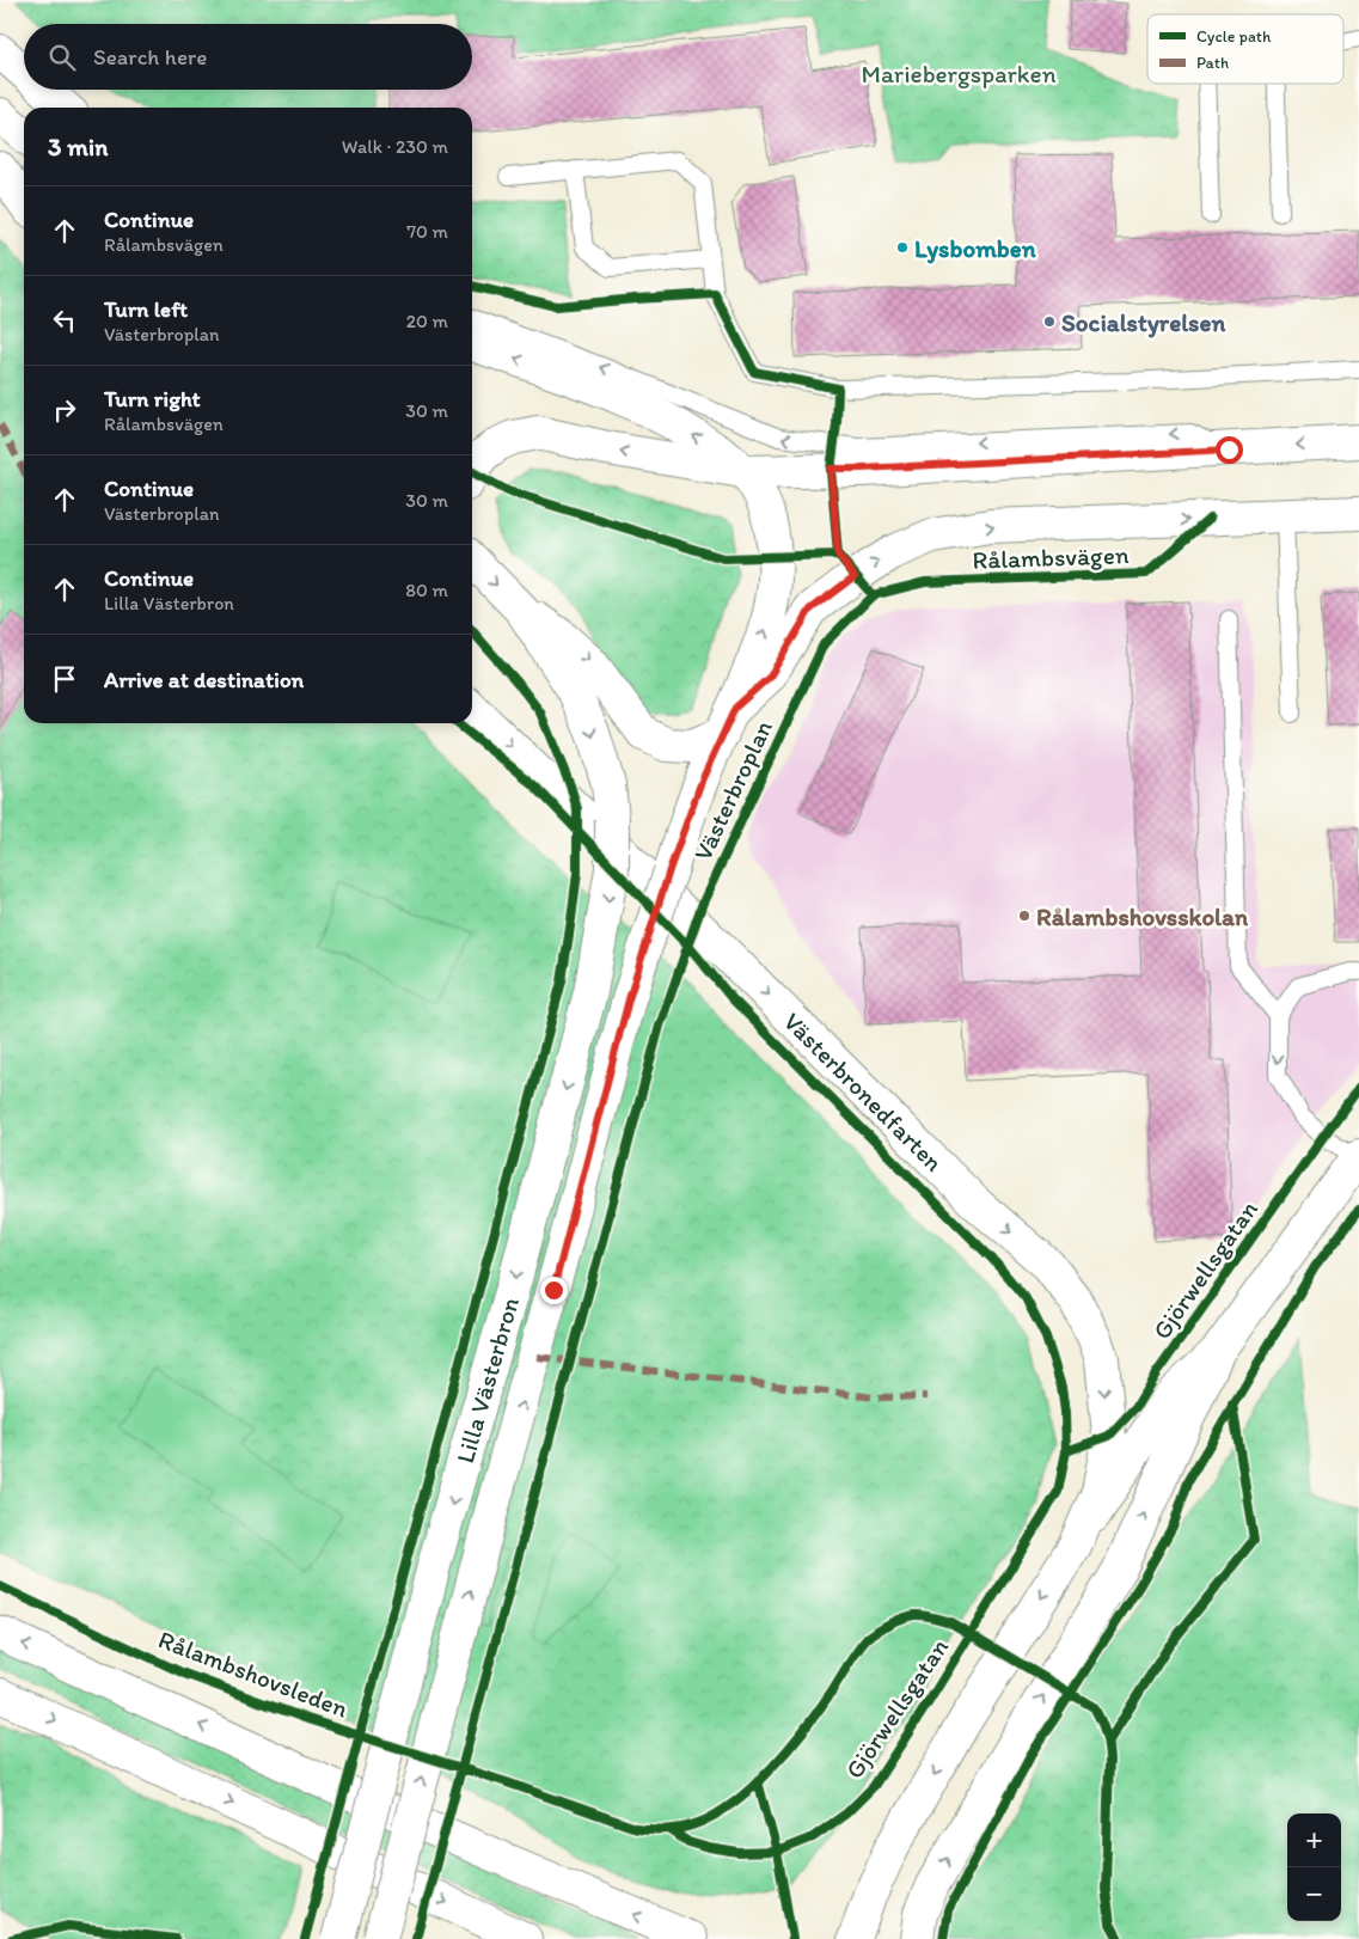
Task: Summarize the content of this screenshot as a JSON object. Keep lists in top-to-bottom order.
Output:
{
  "streets": {
    "main road": [
      "Rålambsvägen",
      "Västerbroplan",
      "Västerbronedfarten",
      "Gjörwellsgatan",
      "Lilla Västerbron"
    ],
    "cycle path": ["Rålambshovsleden"]
  },
  "crossings": [
    ["Rålambsvägen", "Västerbroplan"],
    ["Västerbroplan", "Lilla Västerbron"],
    ["Västerbronedfarten", "Gjörwellsgatan"]
  ],
  "one_way": ["Västerbronedfarten"],
  "parks": ["Mariebergsparken"],
  "places": ["Lysbomben", "Socialstyrelsen", "Rålambshovsskolan"],
  "legend": ["Cycle path", "Path"],
  "page": {
    "search": "Search here",
    "heading": ["3 min", "Walk · 230 m"],
    "list": [
      ["Continue", "Rålambsvägen", "70 m"],
      ["Turn left", "Västerbroplan", "20 m"],
      ["Turn right", "Rålambsvägen", "30 m"],
      ["Continue", "Västerbroplan", "30 m"],
      ["Continue", "Lilla Västerbron", "80 m"],
      "Arrive at destination"
    ],
    "map_buttons": ["+", "−"]
  }
}
